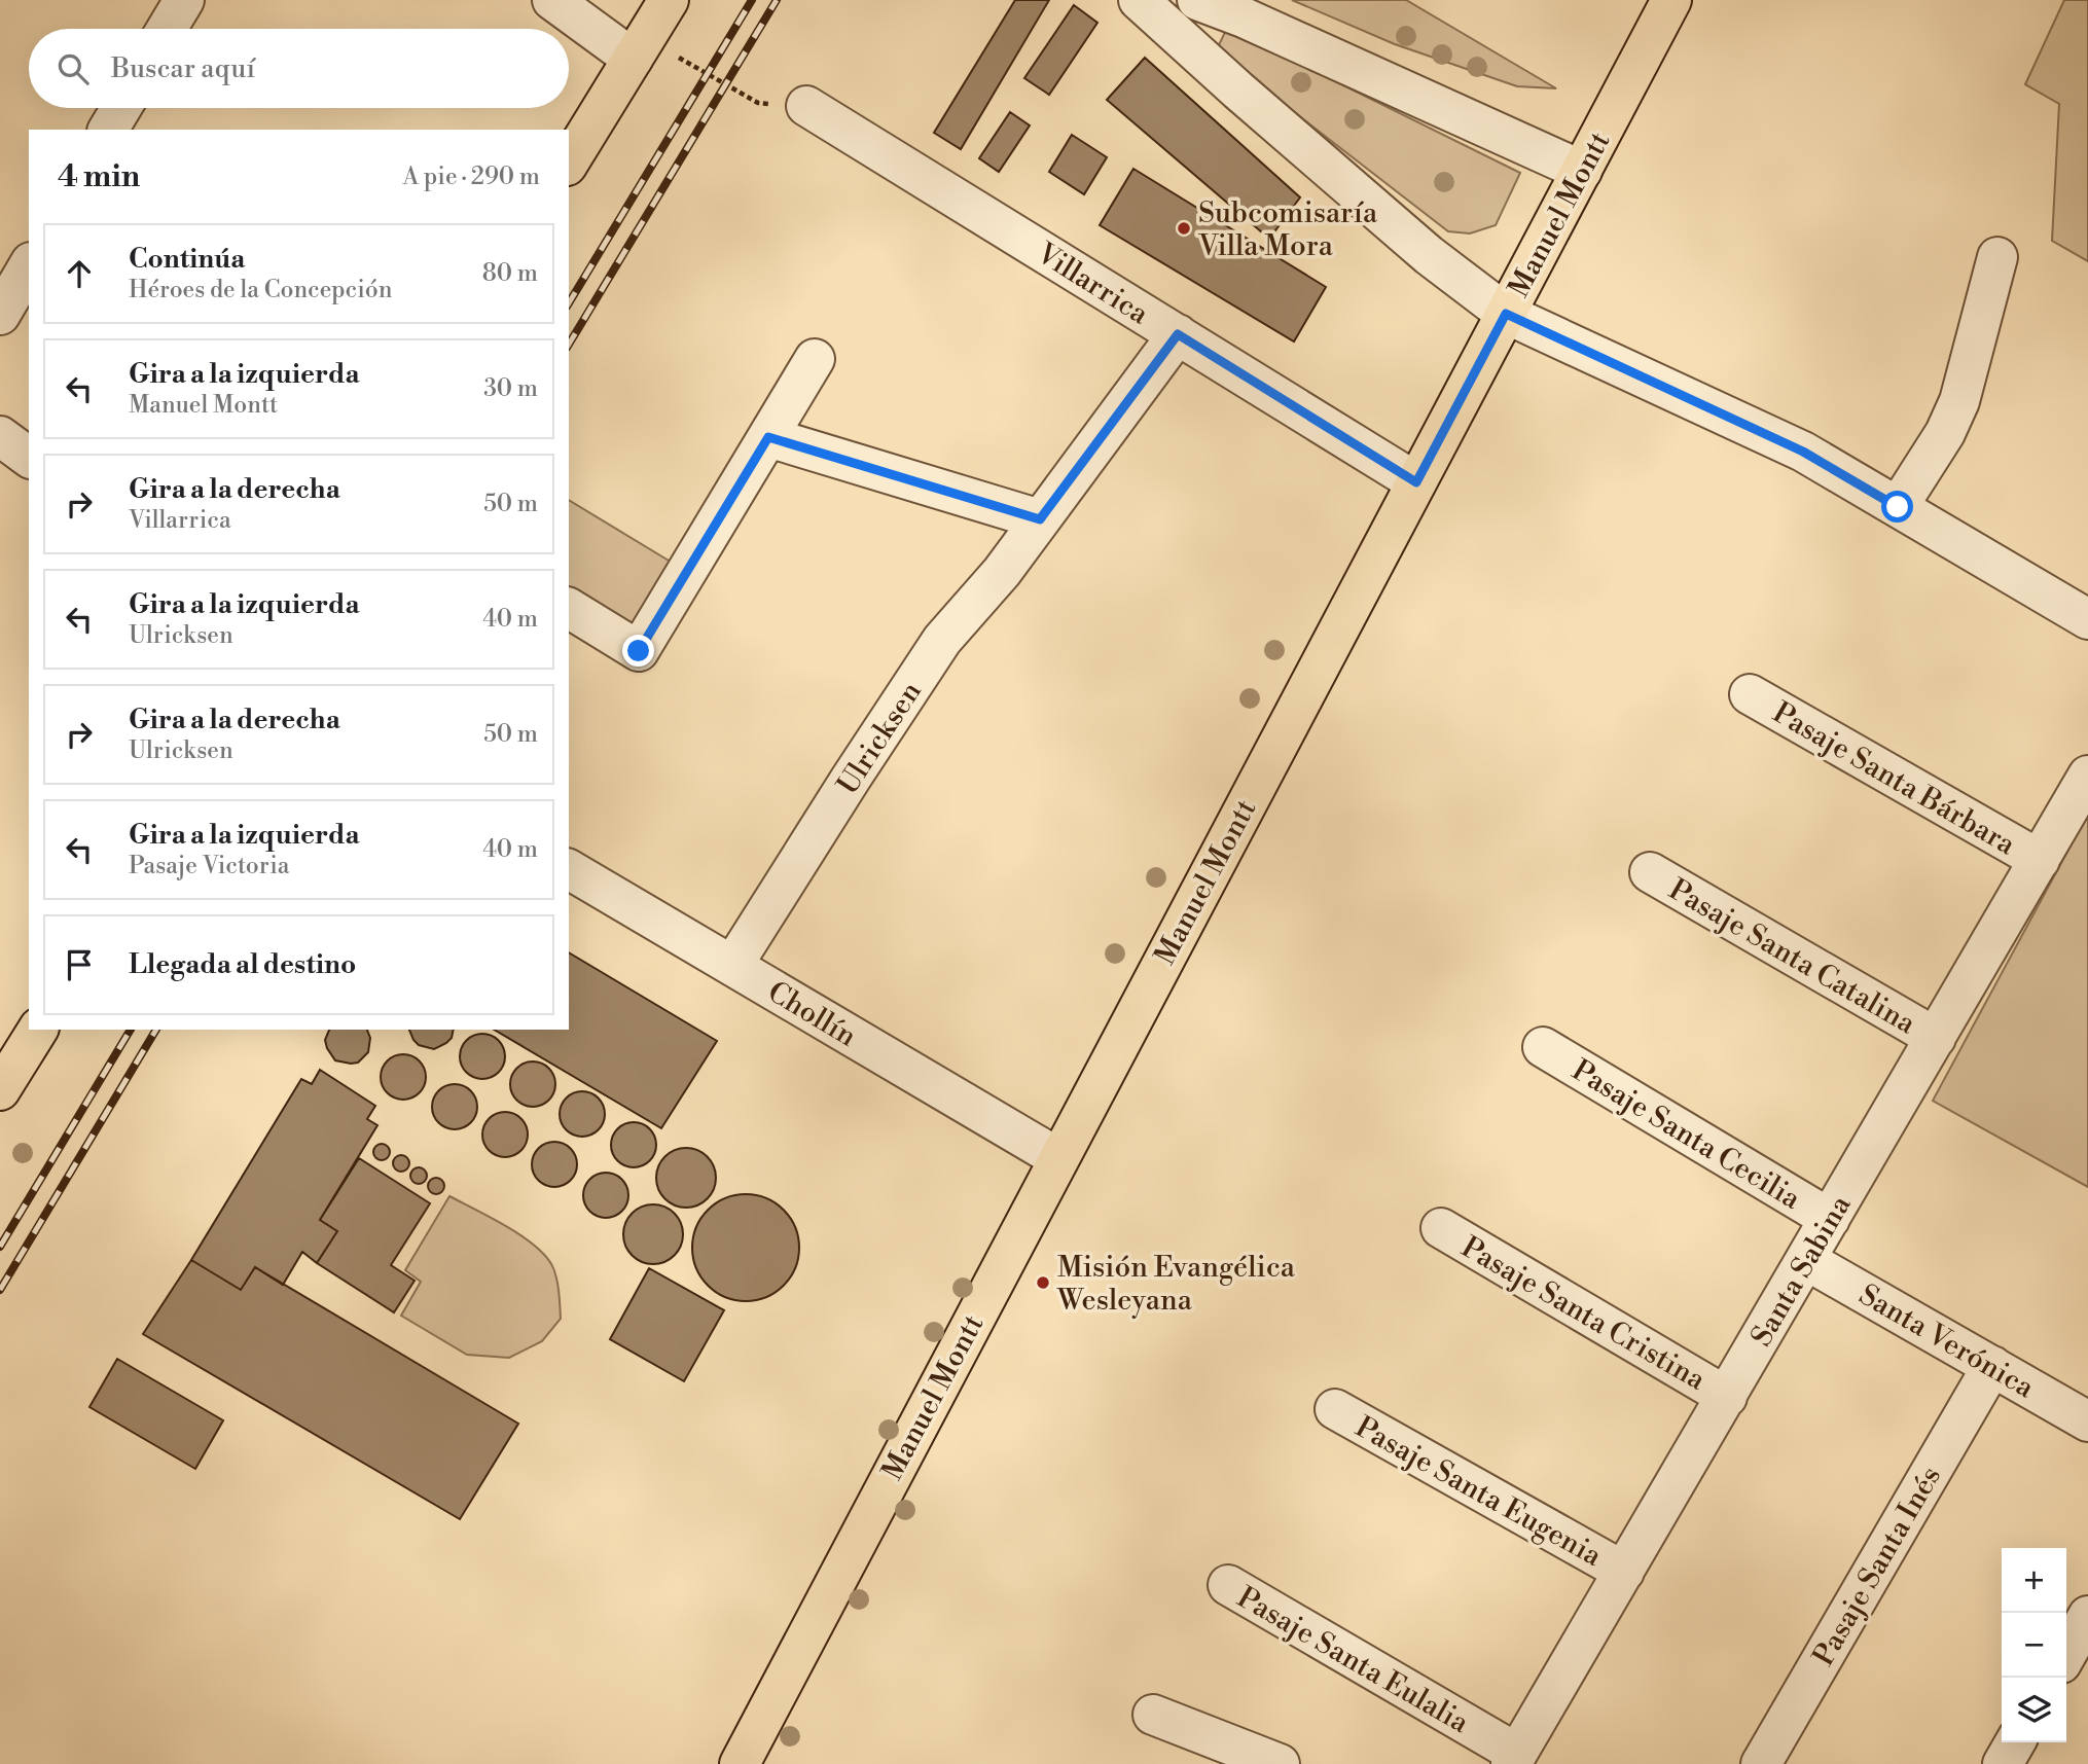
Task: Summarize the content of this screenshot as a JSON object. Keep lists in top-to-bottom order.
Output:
{
  "streets": {
    "main road": ["Manuel Montt"],
    "street": [
      "Villarrica",
      "Ulricksen",
      "Pasaje Santa Bárbara",
      "Pasaje Santa Catalina",
      "Chollín",
      "Pasaje Santa Cecilia",
      "Santa Sabina",
      "Pasaje Santa Cristina",
      "Santa Verónica",
      "Pasaje Santa Eugenia",
      "Pasaje Santa Inés",
      "Pasaje Santa Eulalia"
    ]
  },
  "crossings": [
    ["Manuel Montt", "Villarrica"],
    ["Manuel Montt", "Chollín"],
    ["Villarrica", "Ulricksen"],
    ["Ulricksen", "Chollín"],
    ["Pasaje Santa Bárbara", "Santa Sabina"],
    ["Pasaje Santa Catalina", "Santa Sabina"],
    ["Pasaje Santa Cecilia", "Santa Sabina"],
    ["Santa Sabina", "Pasaje Santa Cristina"],
    ["Santa Sabina", "Santa Verónica"],
    ["Santa Sabina", "Pasaje Santa Eugenia"],
    ["Santa Sabina", "Pasaje Santa Eulalia"],
    ["Santa Verónica", "Pasaje Santa Inés"]
  ],
  "places": ["Subcomisaría Villa Mora", "Misión Evangélica Wesleyana"],
  "page": {
    "search": "Buscar aquí",
    "heading": ["4 min", "A pie · 290 m"],
    "list": [
      ["Continúa", "Héroes de la Concepción", "80 m"],
      ["Gira a la izquierda", "Manuel Montt", "30 m"],
      ["Gira a la derecha", "Villarrica", "50 m"],
      ["Gira a la izquierda", "Ulricksen", "40 m"],
      ["Gira a la derecha", "Ulricksen", "50 m"],
      ["Gira a la izquierda", "Pasaje Victoria", "40 m"],
      "Llegada al destino"
    ],
    "map_buttons": ["+", "−"]
  }
}
